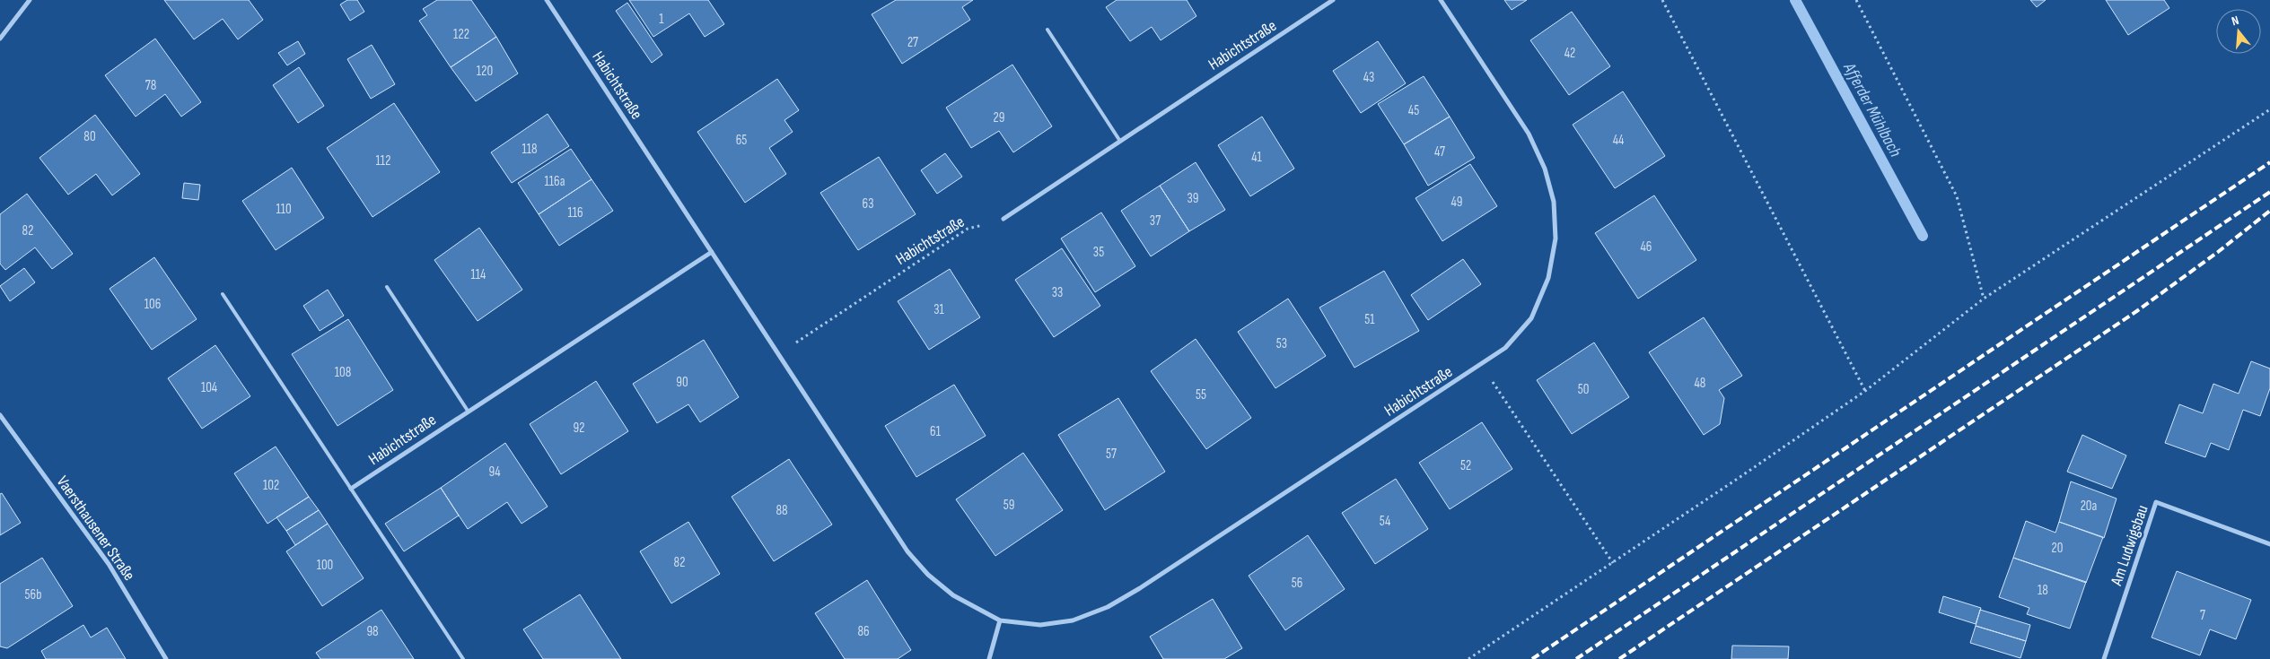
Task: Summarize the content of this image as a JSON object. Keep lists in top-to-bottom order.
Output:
{
  "streets": {
    "street": ["Habichtstraße", "Vaersthausener Straße", "Am Ludwigsbau"]
  },
  "water": ["Afferder Mühlbach"],
  "house_numbers": [
    "1",
    "122",
    "27",
    "42",
    "120",
    "43",
    "78",
    "45",
    "29",
    "80",
    "65",
    "44",
    "118",
    "47",
    "41",
    "112",
    "116a",
    "39",
    "49",
    "63",
    "110",
    "116",
    "37",
    "82",
    "46",
    "35",
    "114",
    "33",
    "106",
    "31",
    "51",
    "53",
    "108",
    "90",
    "48",
    "104",
    "50",
    "55",
    "92",
    "61",
    "57",
    "52",
    "94",
    "102",
    "59",
    "20a",
    "88",
    "54",
    "20",
    "82",
    "100",
    "56",
    "18",
    "56b",
    "7",
    "98",
    "86"
  ],
  "north": "top"
}
